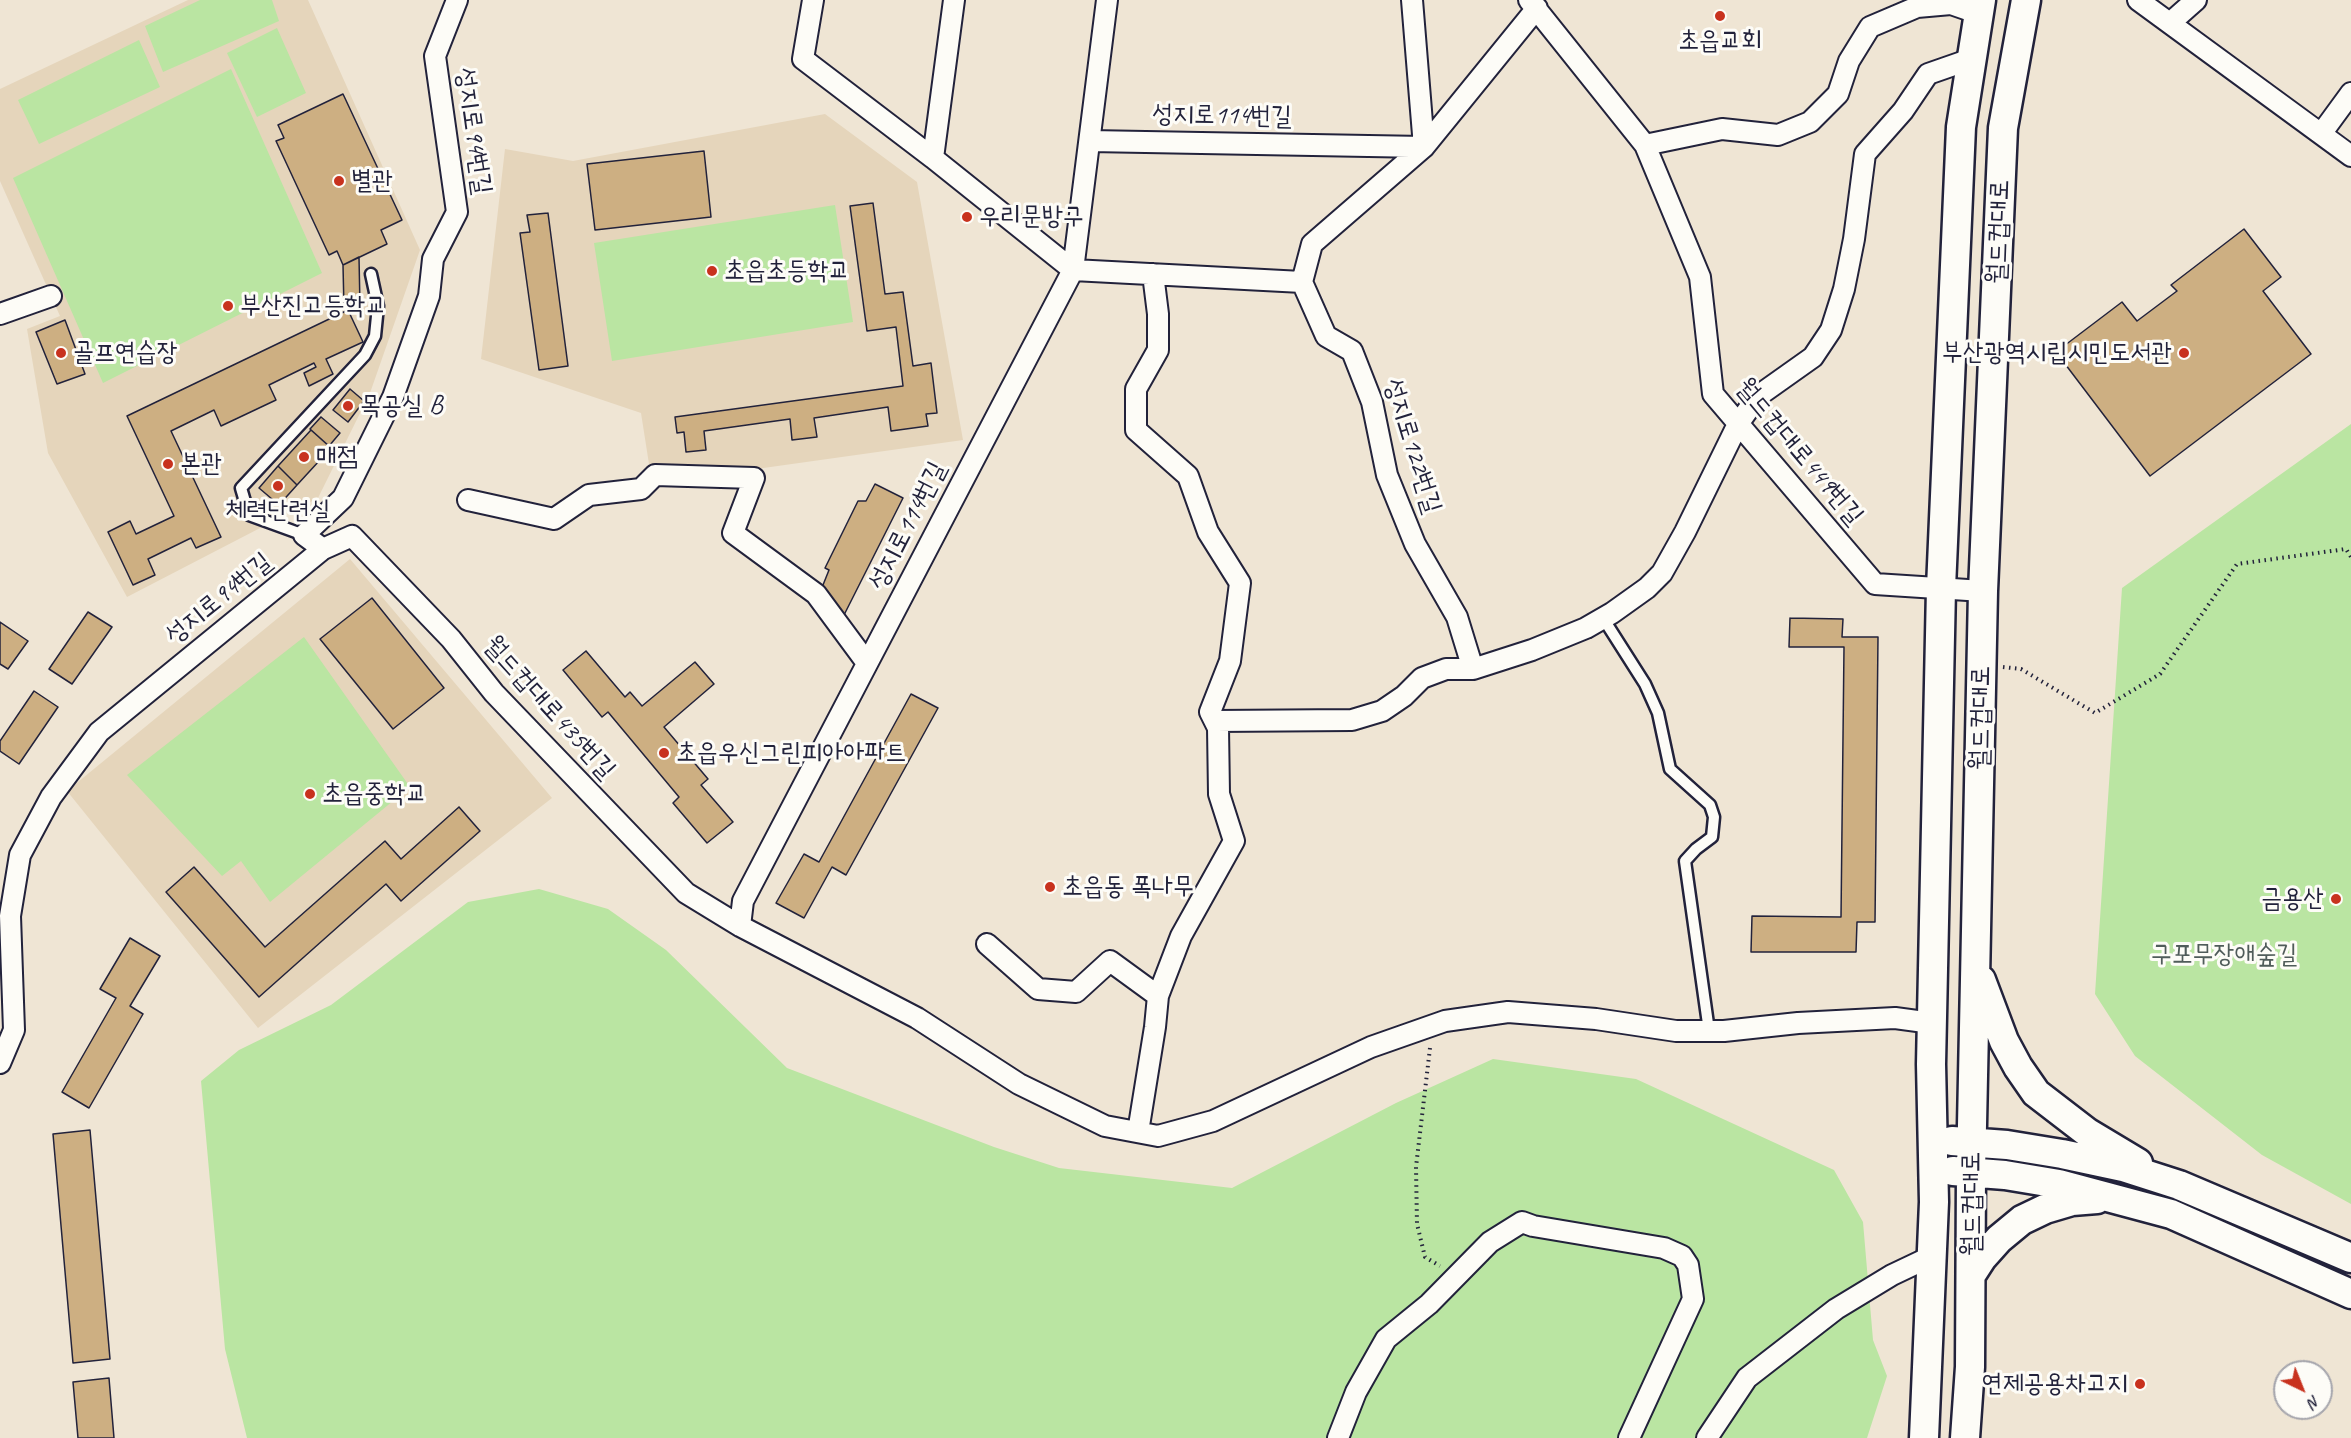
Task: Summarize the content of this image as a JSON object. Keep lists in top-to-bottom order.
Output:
{
  "streets": {
    "main road": ["월드컵대로"],
    "street": [
      "성지로114번길",
      "성지로94번길",
      "성지로122번길",
      "월드컵대로449번길",
      "월드컵대로435번길"
    ]
  },
  "crossings": [
    ["성지로114번길", "월드컵대로435번길"],
    ["성지로94번길", "월드컵대로435번길"],
    ["월드컵대로", "월드컵대로449번길"]
  ],
  "parks": ["구포무장애숲길"],
  "places": [
    "초읍교회",
    "별관",
    "우리문방구",
    "초읍초등학교",
    "부산진고등학교",
    "골프연습장",
    "부산광역시립시민도서관",
    "목공실 B",
    "매점",
    "본관",
    "체력단련실",
    "초읍우신그린피아아파트",
    "초읍중학교",
    "초읍동 폭나무",
    "금용산",
    "연제공용차고지"
  ],
  "north": "bottom right"
}
